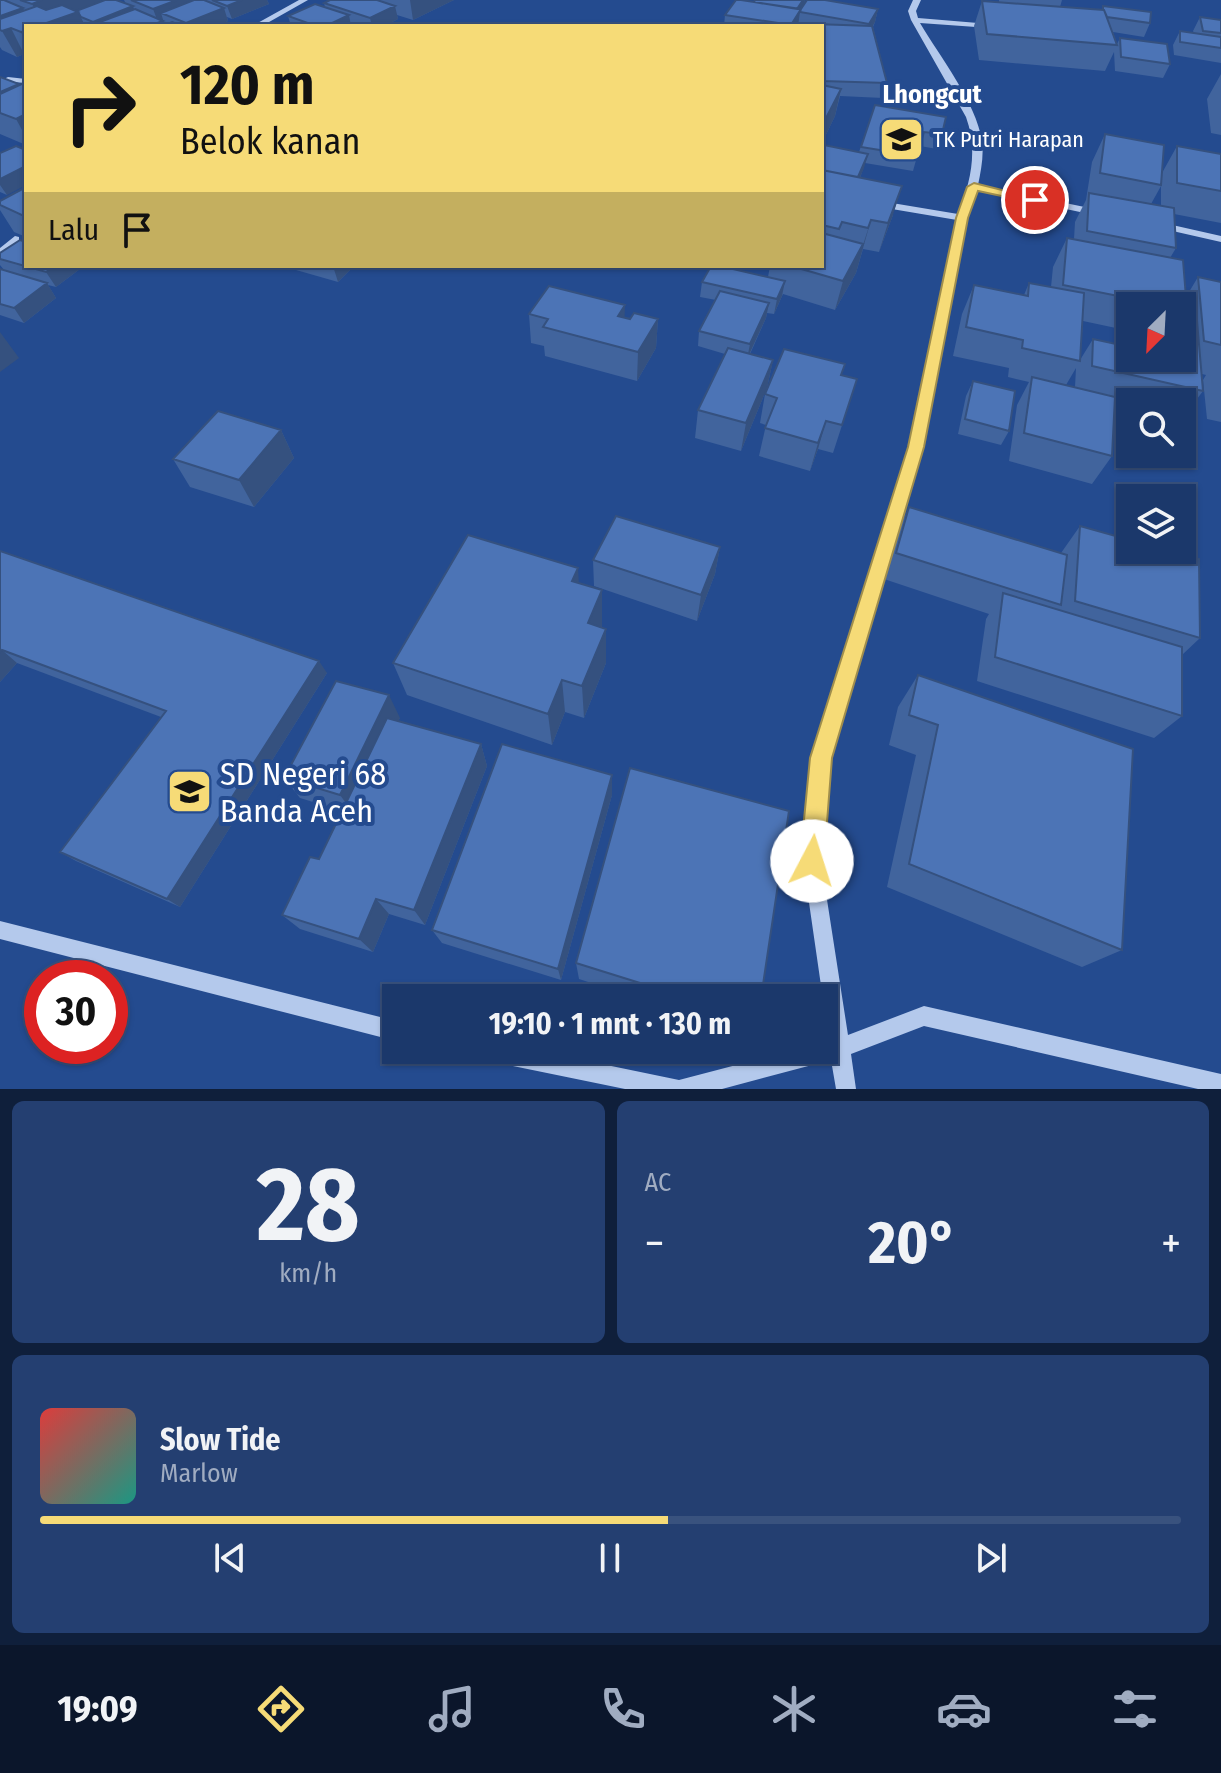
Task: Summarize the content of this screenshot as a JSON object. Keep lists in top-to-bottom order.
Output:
{
  "districts": ["Lhongcut"],
  "places": {
    "school or university": ["TK Putri Harapan", "SD Negeri 68 Banda Aceh"]
  },
  "north": "bottom left",
  "page": {
    "turn": ["120 m", "Belok kanan"],
    "then": "Lalu",
    "limit": "30",
    "trip": "19:10 · 1 mnt · 130 m",
    "tile": [
      ["28", "km/h"],
      "AC"
    ],
    "heat": ["−", "20°", "+"],
    "song": ["Slow Tide", "Marlow"],
    "tabs": "19:09"
  }
}
